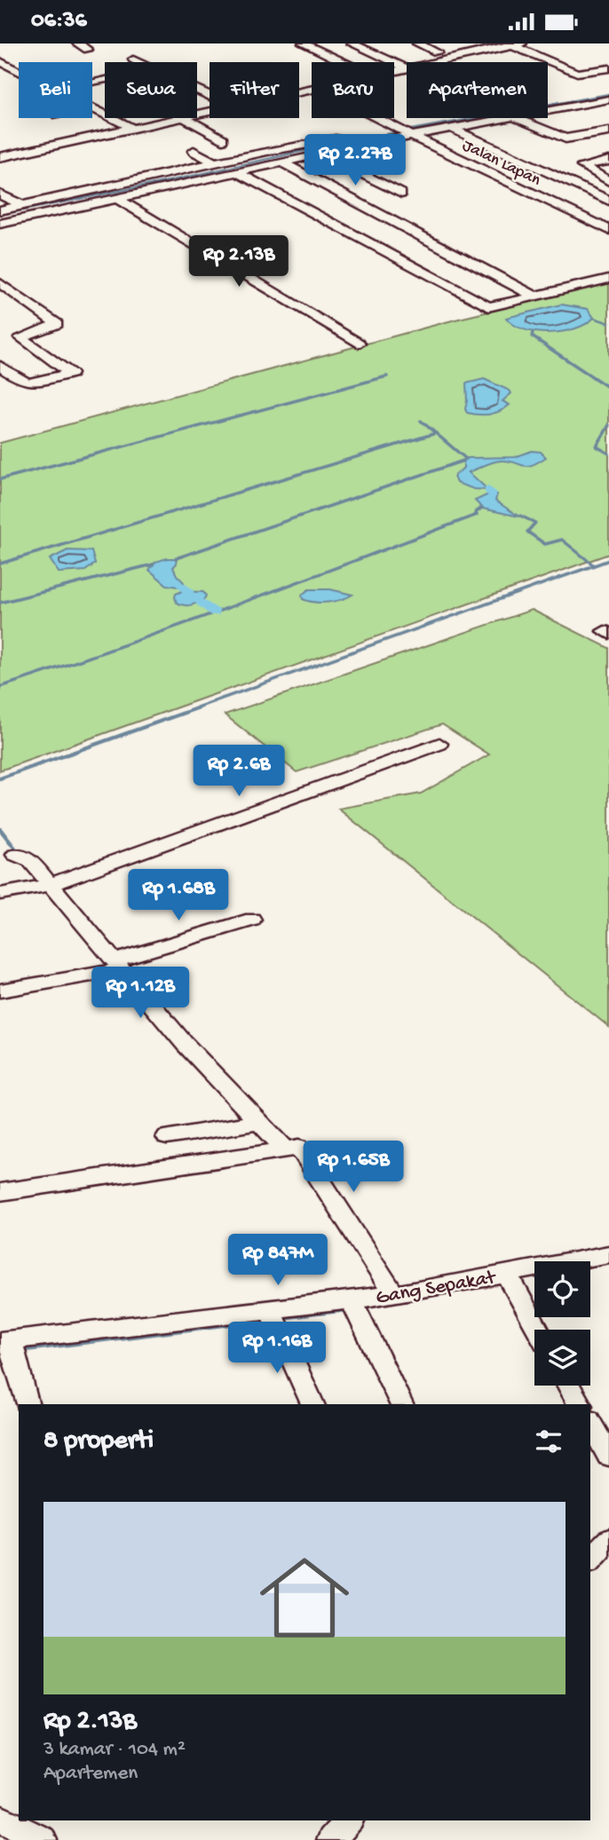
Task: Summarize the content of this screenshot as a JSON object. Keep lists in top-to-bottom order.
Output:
{
  "streets": {
    "street": ["Jalan Lapan", "Gang Sepakat"]
  },
  "page": {
    "status": "06:36",
    "chip": [
      "Beli",
      "Sewa",
      "Filter",
      "Baru",
      "Apartemen"
    ],
    "price": [
      "Rp 2.27B",
      "Rp 2.13B",
      "Rp 2.6B",
      "Rp 1.68B",
      "Rp 1.12B",
      "Rp 1.65B",
      "Rp 847M",
      "Rp 1.16B"
    ],
    "heading": "8 properti",
    "list": [
      {
        "name": "Rp 2.13B",
        "note": "3 kamar · 104 m² · Apartemen"
      }
    ]
  }
}
